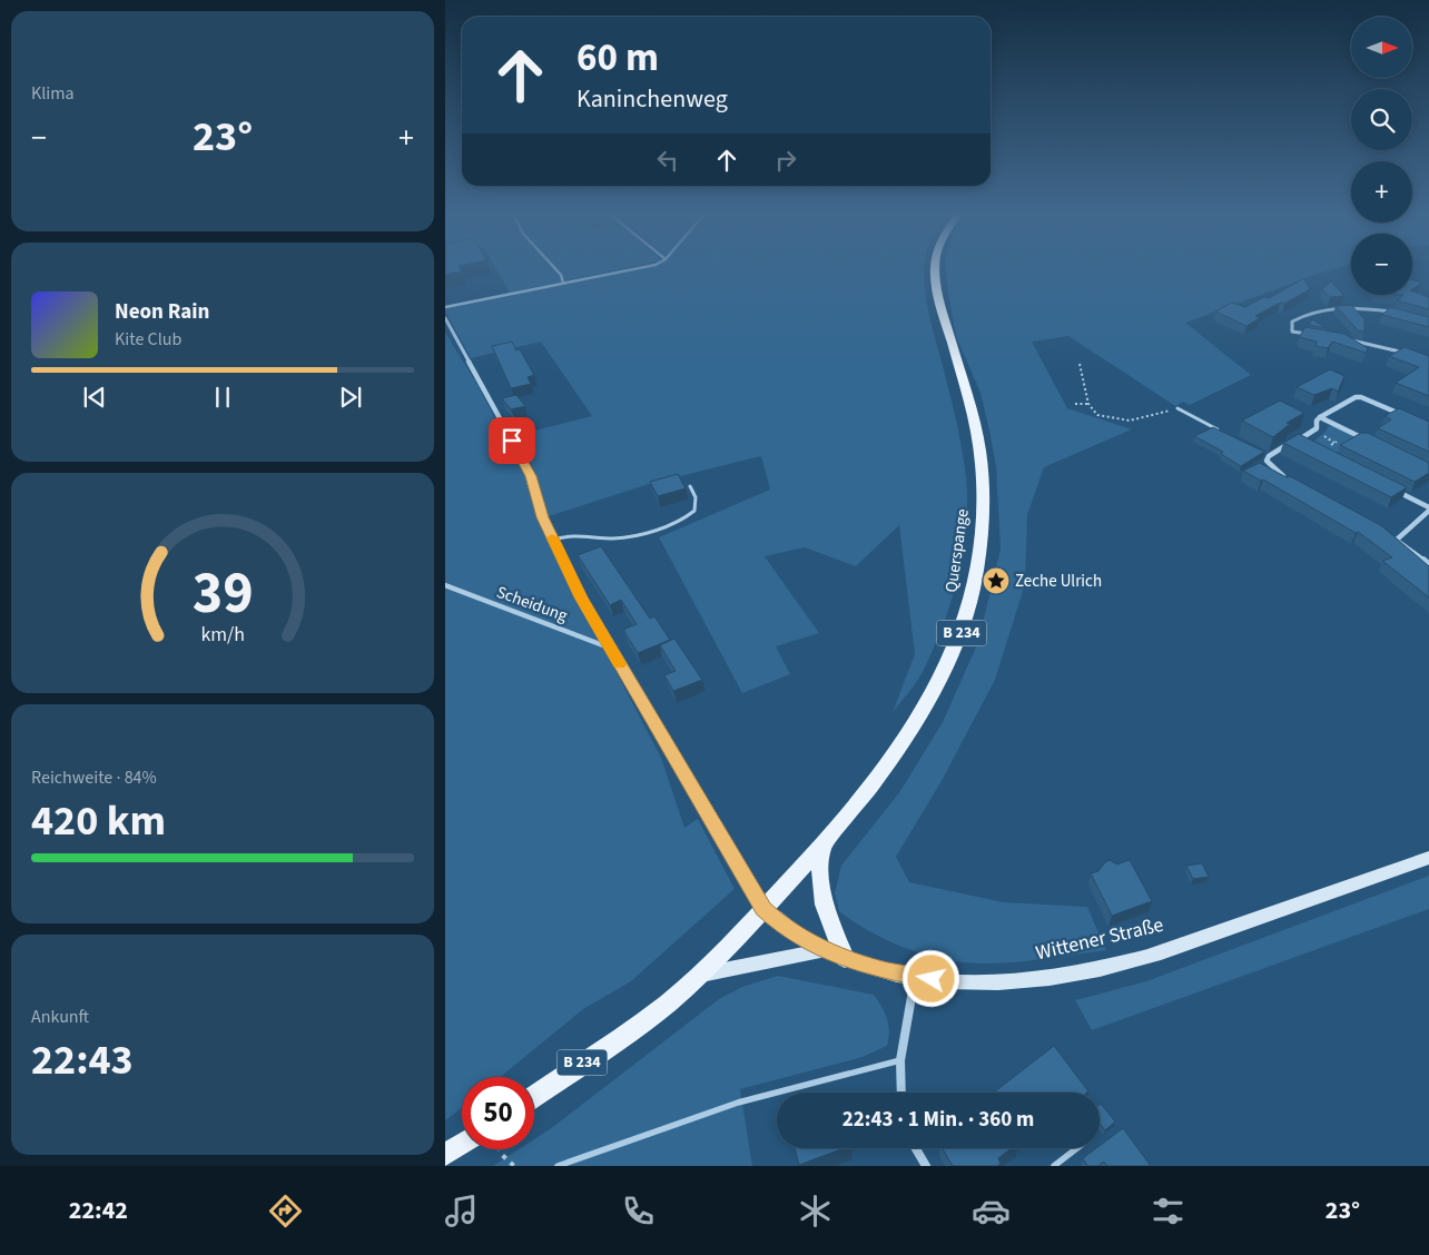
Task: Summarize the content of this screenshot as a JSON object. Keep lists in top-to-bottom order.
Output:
{
  "streets": {
    "main road": ["Querspange", "B 234", "Wittener Straße"],
    "lane": ["Scheidung"]
  },
  "crossings": [
    ["Querspange", "B 234"],
    ["Querspange", "Wittener Straße"],
    ["B 234", "Wittener Straße"]
  ],
  "places": {
    "place": ["Zeche Ulrich"]
  },
  "north": "right",
  "page": {
    "tile": [
      "Klima",
      ["Reichweite · 84%", "420 km"],
      ["Ankunft", "22:43"]
    ],
    "map_buttons": ["+", "−"],
    "turn": ["60 m", "Kaninchenweg"],
    "heat": ["−", "23°", "+"],
    "song": ["Neon Rain", "Kite Club"],
    "limit": "50",
    "trip": "22:43 · 1 Min. · 360 m",
    "tabs": ["22:42", "23°"],
    "gauge": ["39", "km/h"]
  }
}
